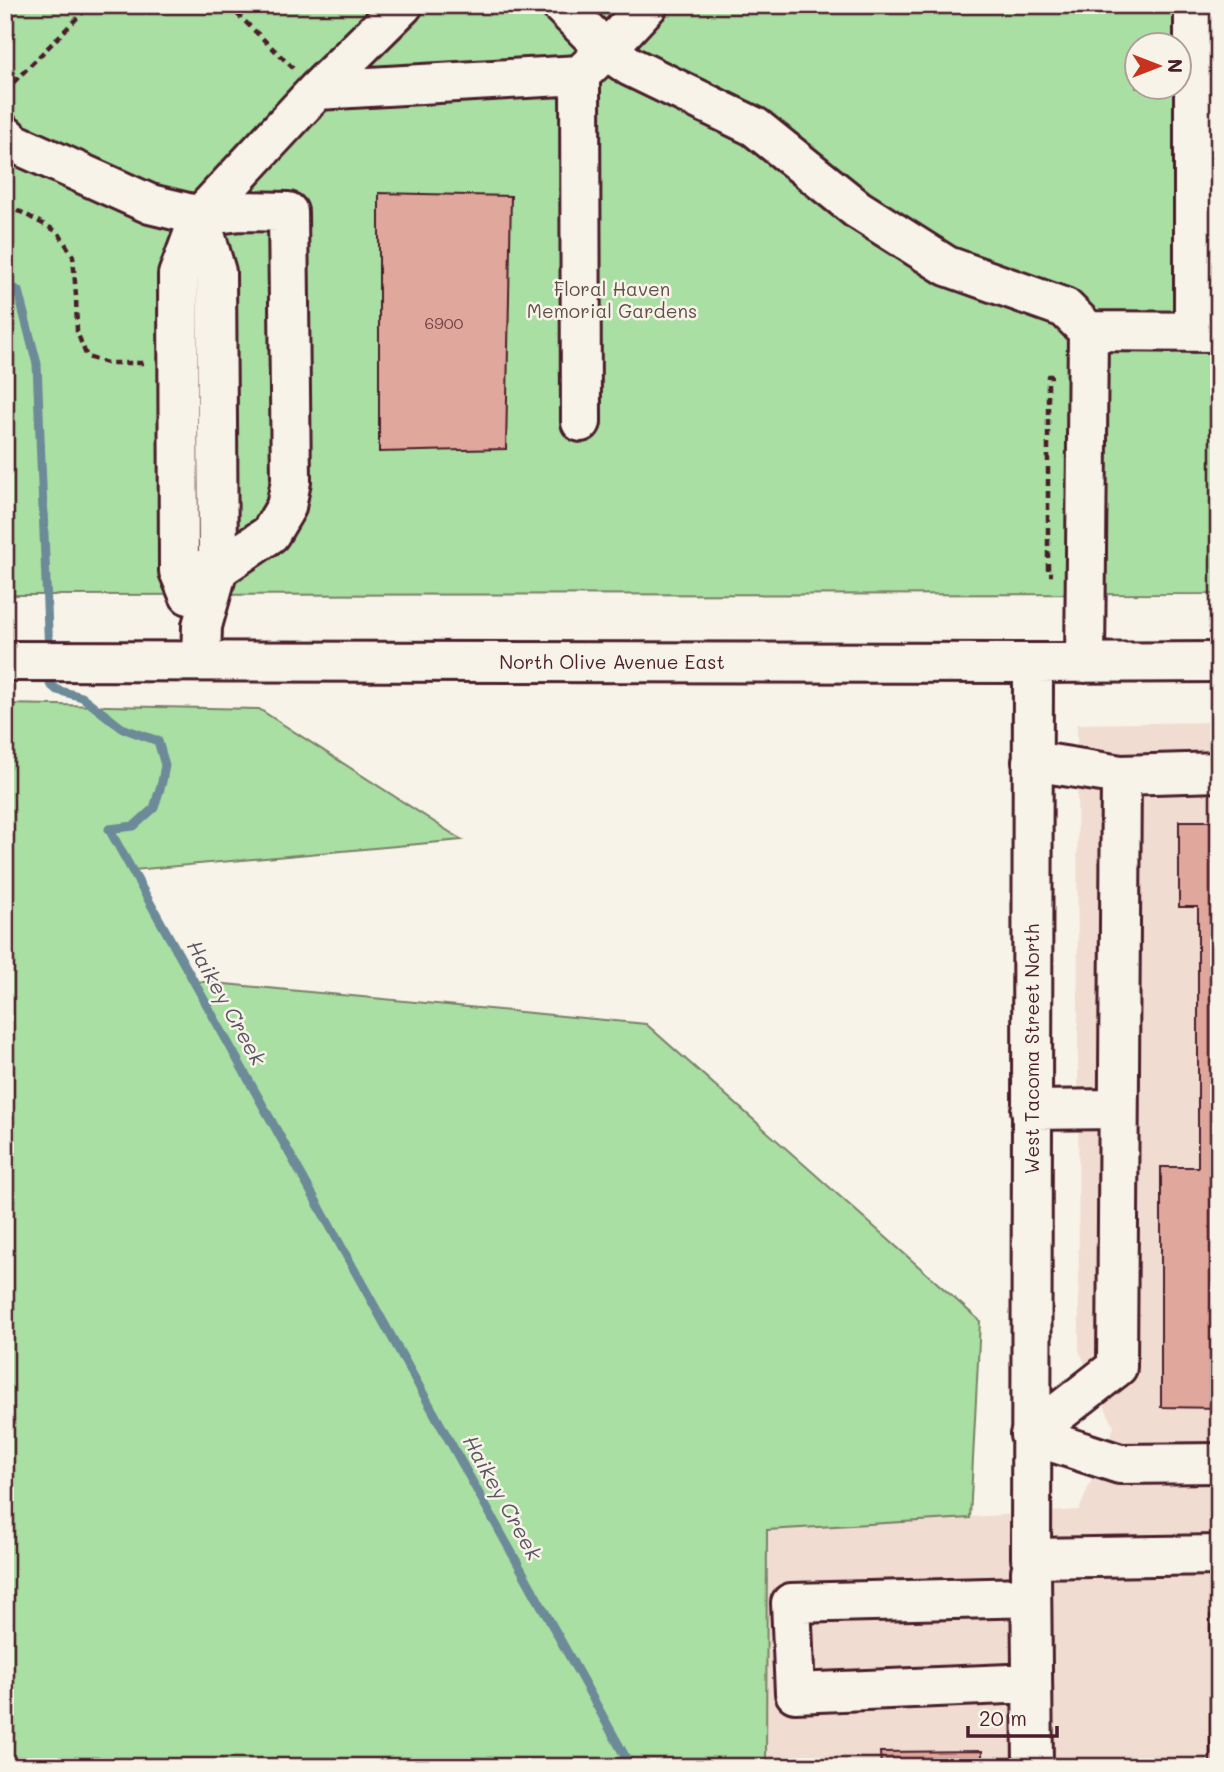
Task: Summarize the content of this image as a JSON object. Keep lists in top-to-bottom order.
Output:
{
  "streets": {
    "street": ["North Olive Avenue East", "West Tacoma Street North"]
  },
  "crossings": [
    ["North Olive Avenue East", "West Tacoma Street North"]
  ],
  "water": ["Haikey Creek"],
  "parks": ["Floral Haven Memorial Gardens"],
  "house_numbers": ["6900"],
  "scale_bar": "20 m",
  "north": "right"
}
